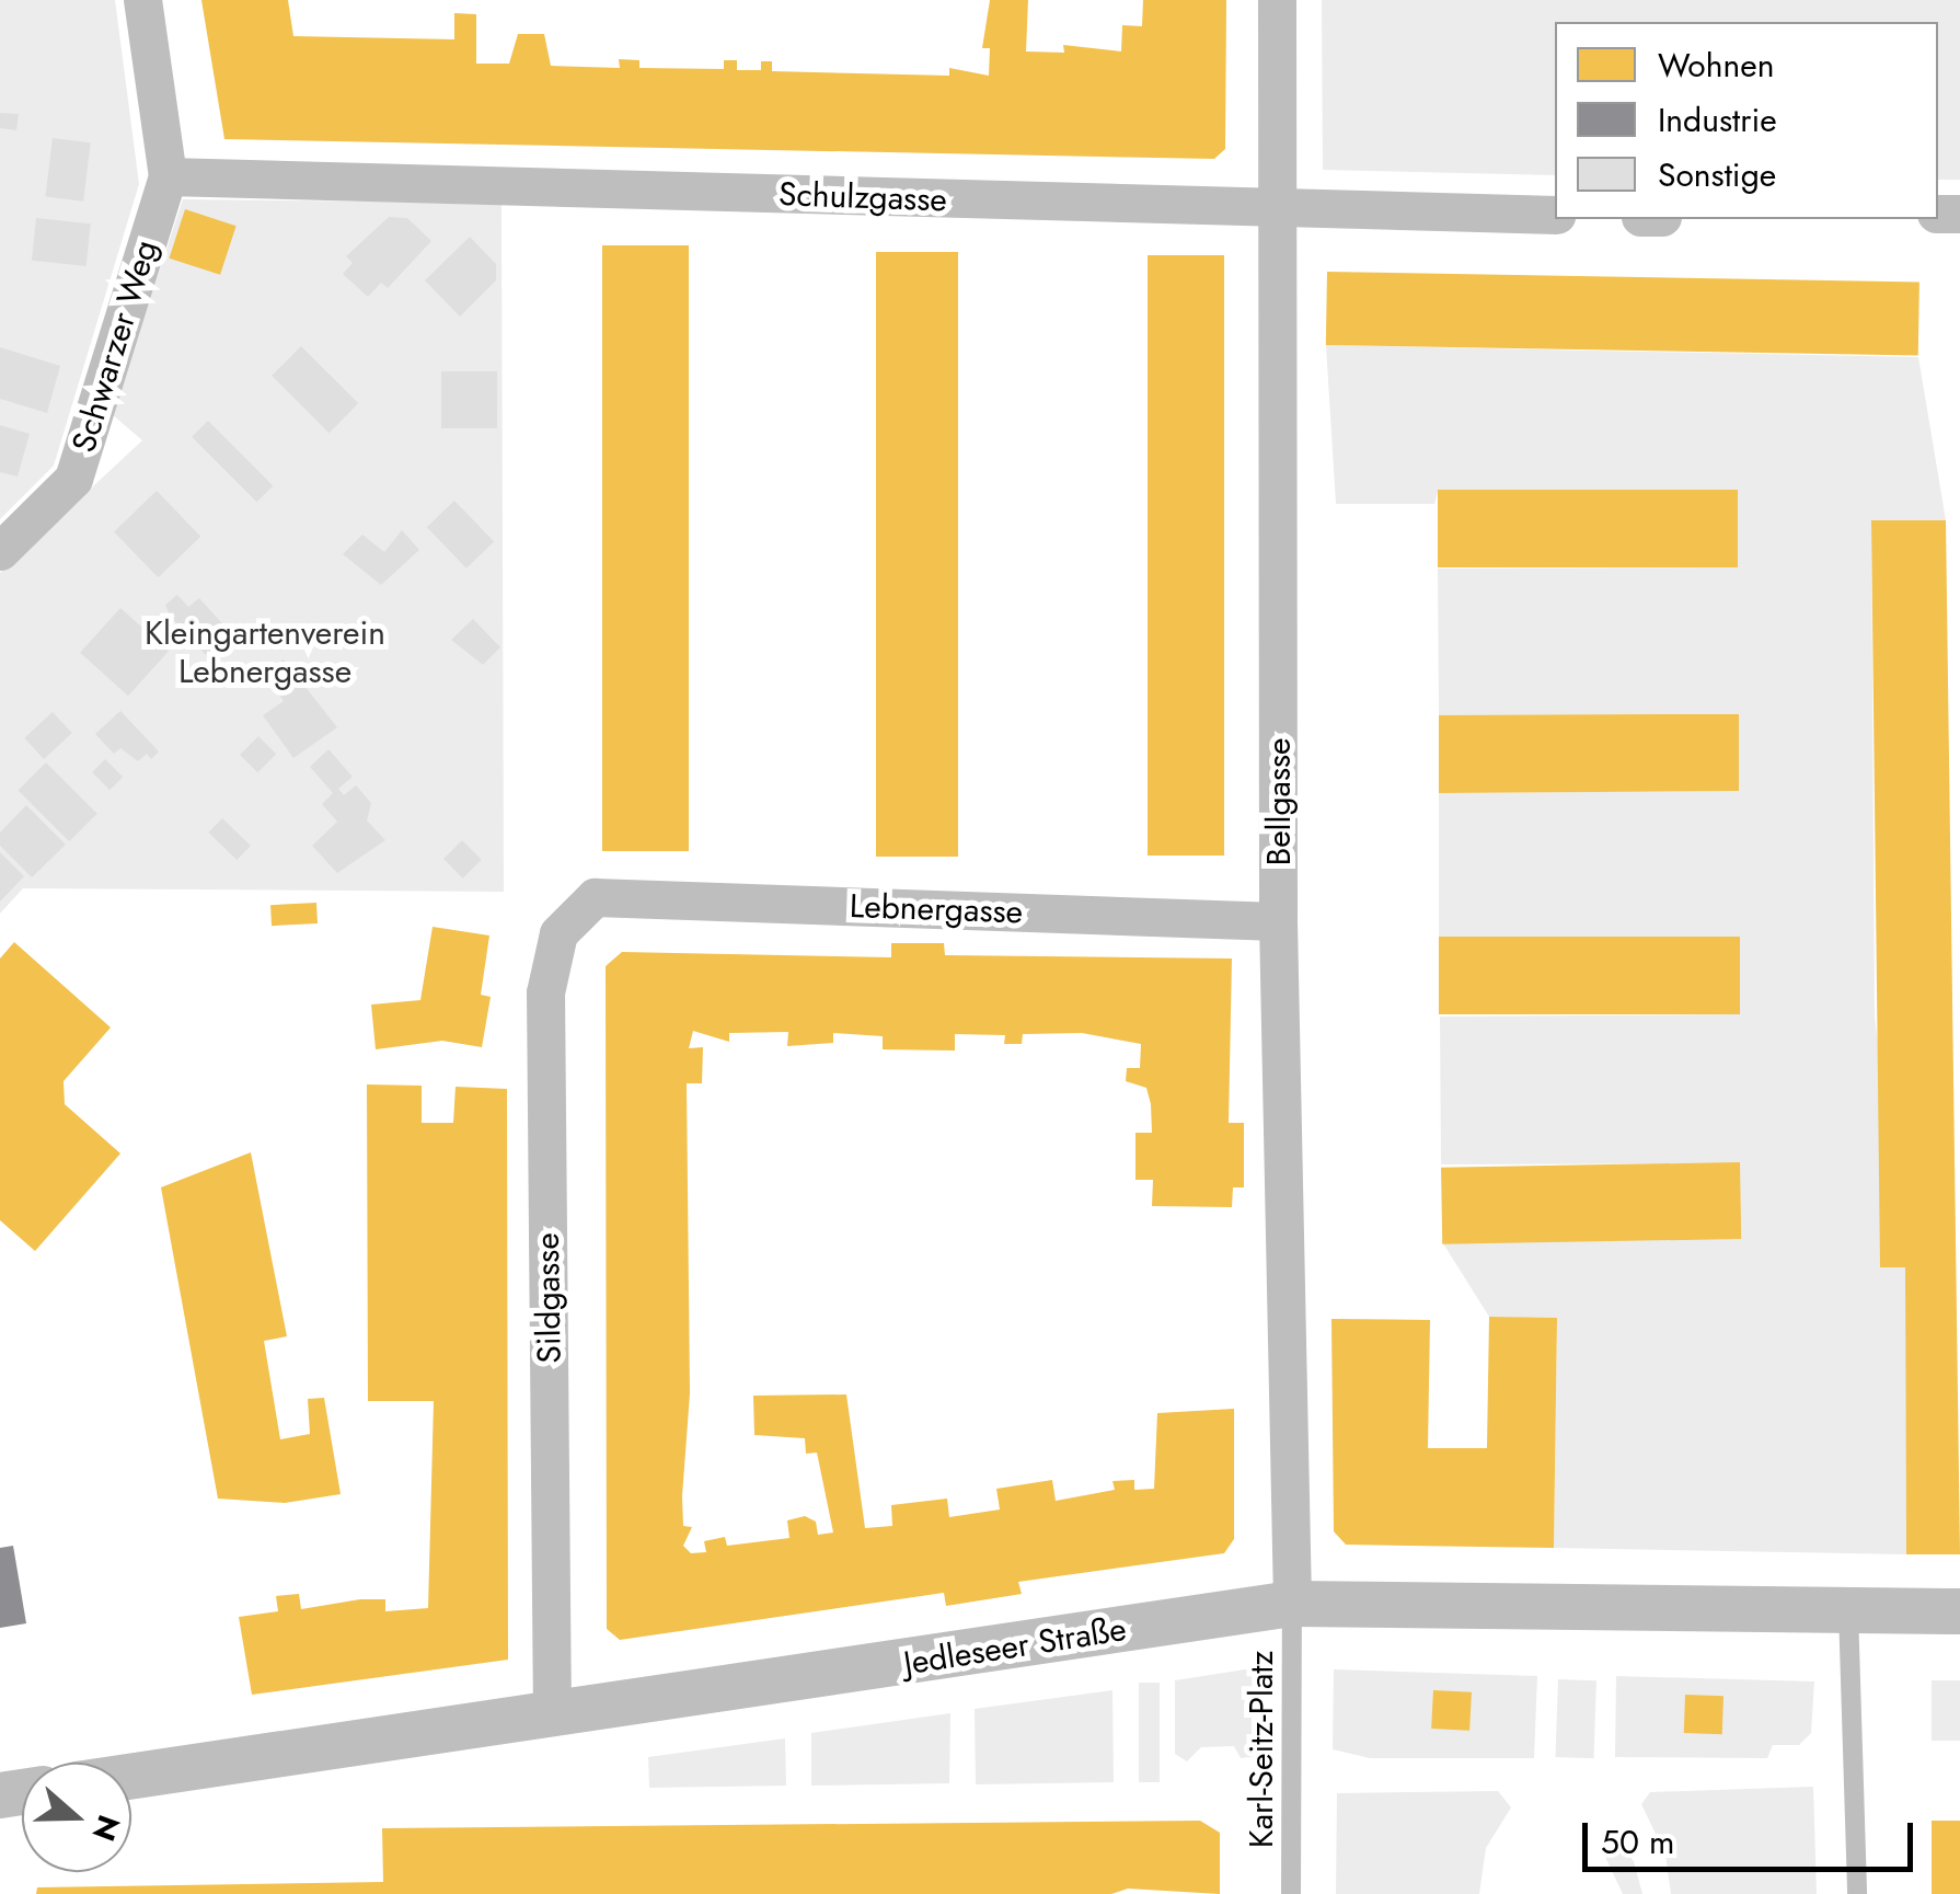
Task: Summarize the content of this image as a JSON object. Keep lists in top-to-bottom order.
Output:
{
  "streets": {
    "street": [
      "Schulzgasse",
      "Schwarzer Weg",
      "Bellgasse",
      "Lebnergasse",
      "Sildgasse",
      "Jedleseer Straße"
    ],
    "lane": ["Karl-Seitz-Platz"]
  },
  "crossings": [
    ["Schulzgasse", "Schwarzer Weg"],
    ["Schulzgasse", "Bellgasse"],
    ["Bellgasse", "Lebnergasse"],
    ["Bellgasse", "Jedleseer Straße"],
    ["Bellgasse", "Karl-Seitz-Platz"],
    ["Lebnergasse", "Sildgasse"],
    ["Sildgasse", "Jedleseer Straße"],
    ["Jedleseer Straße", "Karl-Seitz-Platz"]
  ],
  "parks": ["Kleingartenverein Lebnergasse"],
  "legend": ["Wohnen", "Industrie", "Sonstige"],
  "scale_bar": "50 m",
  "north": "right"
}
